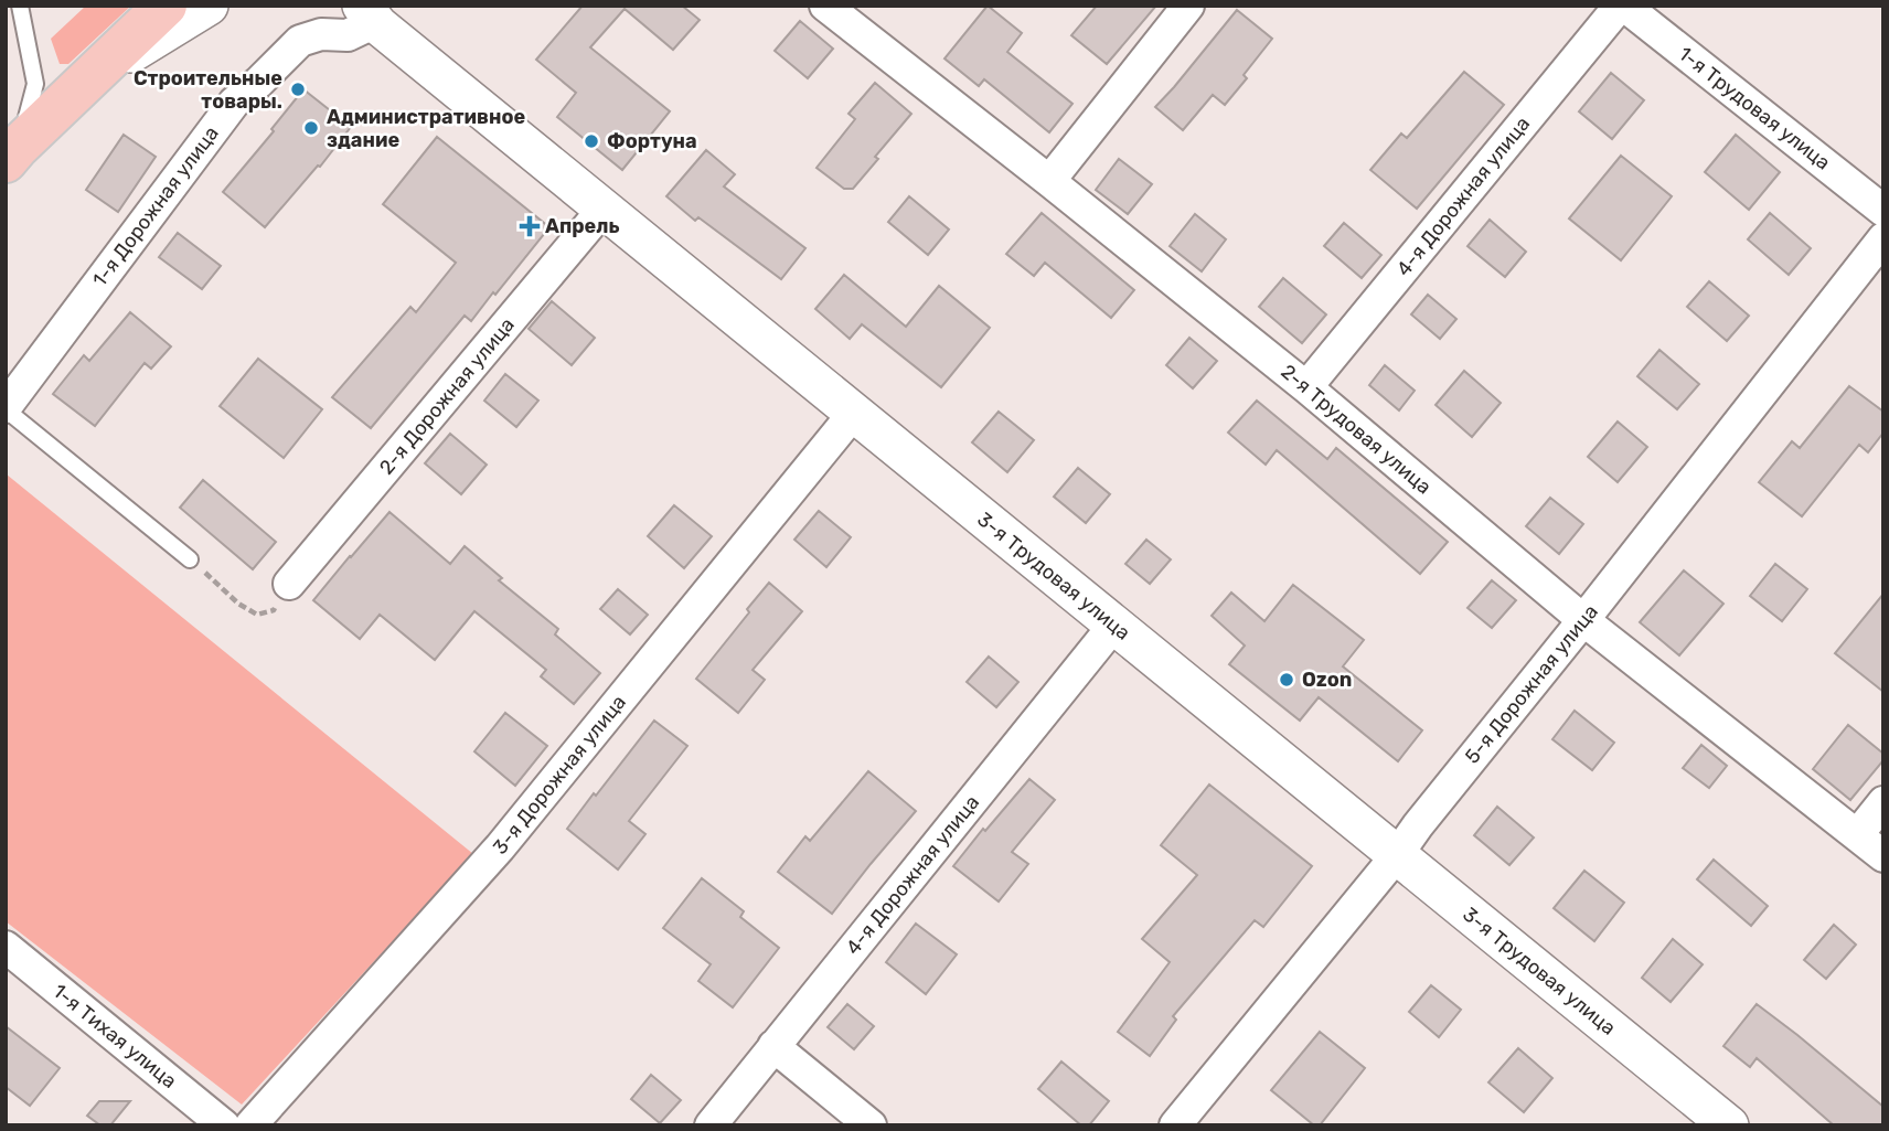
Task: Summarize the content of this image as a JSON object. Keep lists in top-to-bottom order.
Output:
{
  "streets": {
    "street": [
      "1-я Трудовая улица",
      "4-я Дорожная улица",
      "1-я Дорожная улица",
      "2-я Дорожная улица",
      "2-я Трудовая улица",
      "3-я Трудовая улица",
      "5-я Дорожная улица",
      "3-я Дорожная улица",
      "1-я Тихая улица"
    ]
  },
  "crossings": [
    ["1-я Трудовая улица", "4-я Дорожная улица"],
    ["4-я Дорожная улица", "2-я Трудовая улица"],
    ["4-я Дорожная улица", "3-я Трудовая улица"],
    ["1-я Дорожная улица", "3-я Трудовая улица"],
    ["2-я Дорожная улица", "3-я Трудовая улица"],
    ["2-я Трудовая улица", "5-я Дорожная улица"],
    ["3-я Трудовая улица", "5-я Дорожная улица"],
    ["3-я Трудовая улица", "3-я Дорожная улица"]
  ],
  "places": {
    "other": [
      "Строительные товары.",
      "Административное здание",
      "Фортуна",
      "Ozon"
    ],
    "health": ["Апрель"]
  }
}
